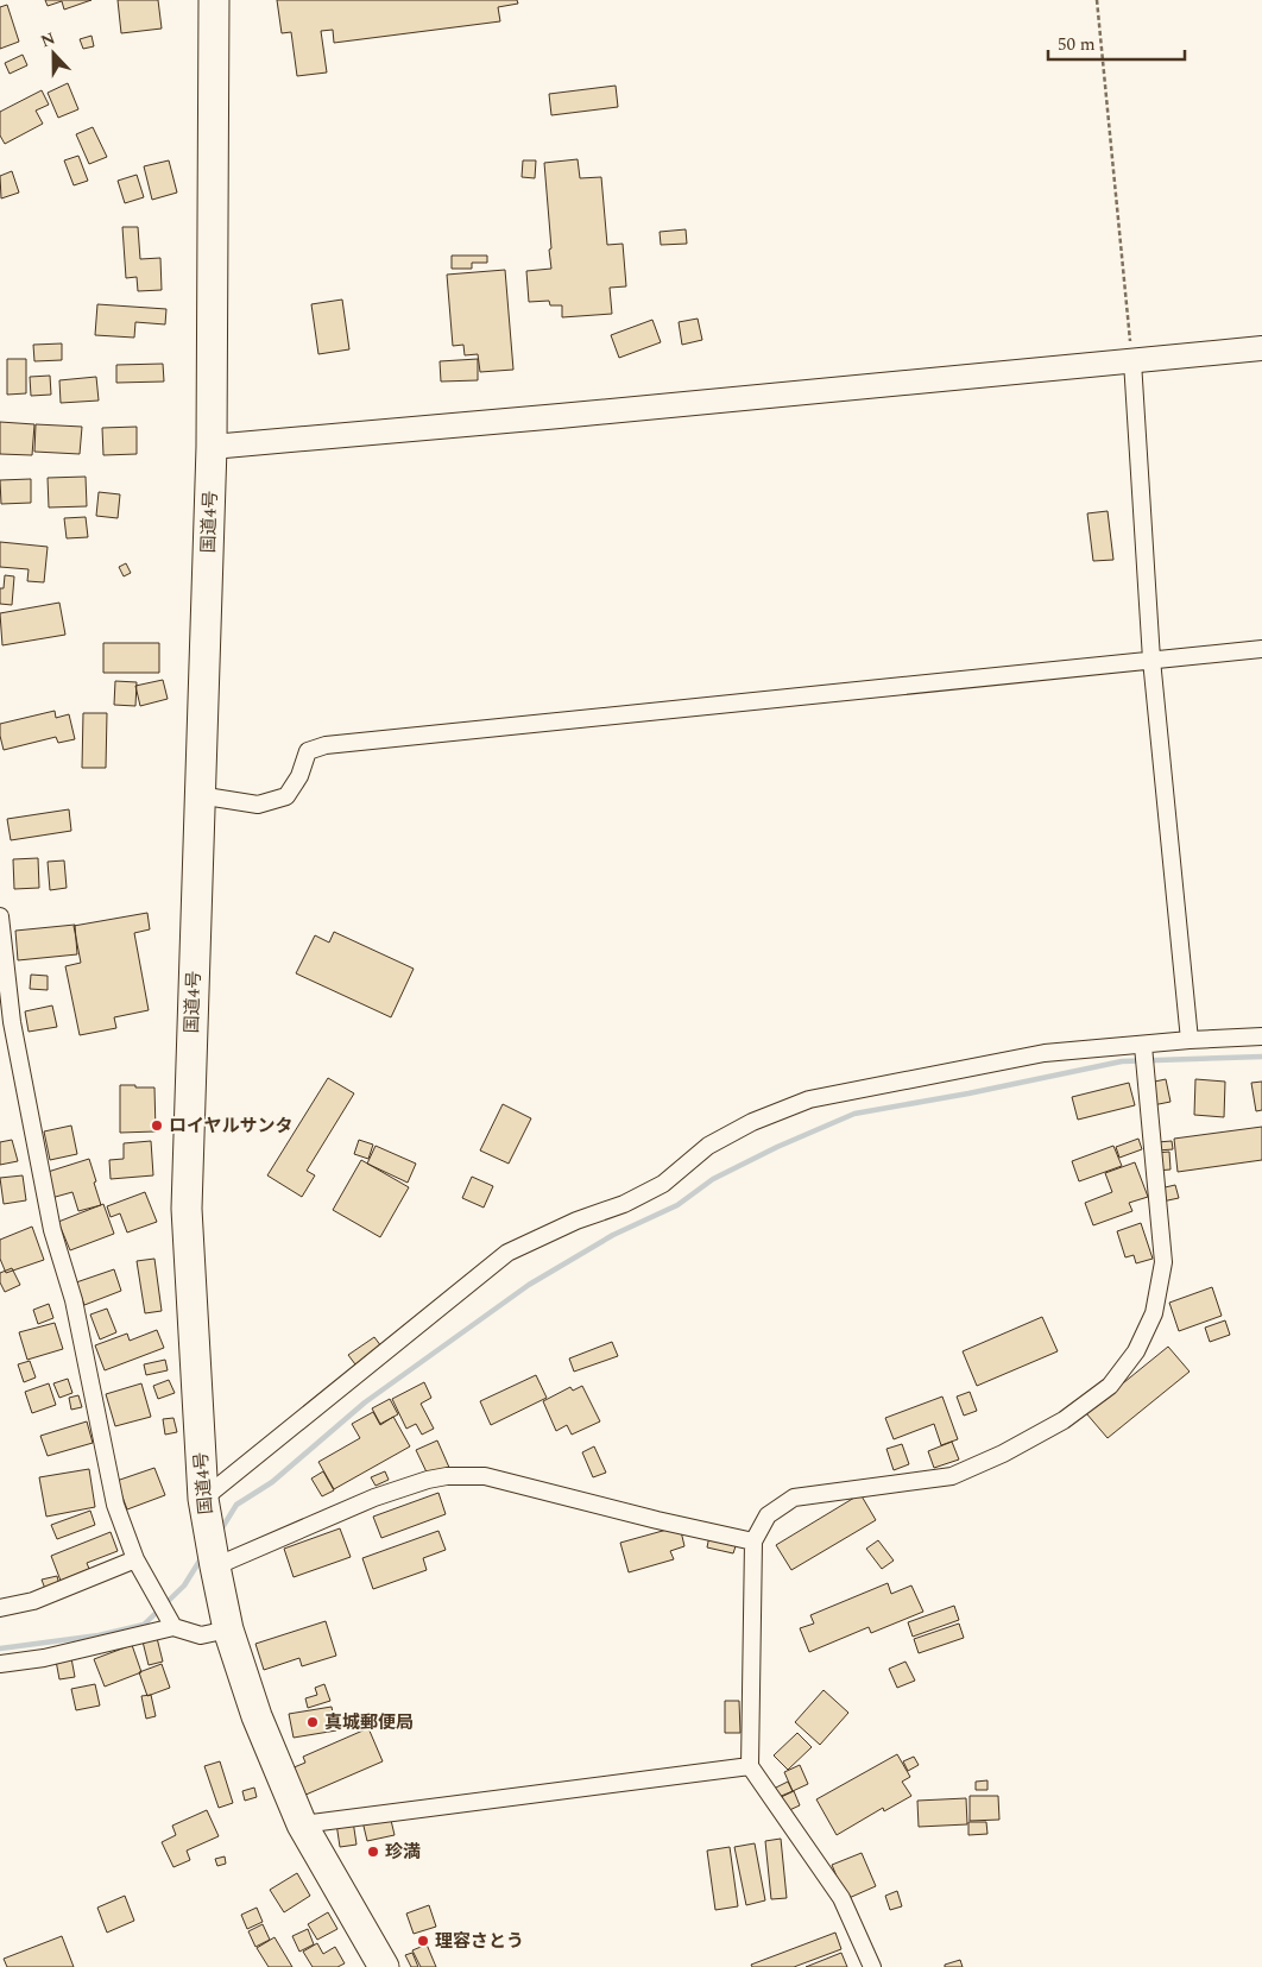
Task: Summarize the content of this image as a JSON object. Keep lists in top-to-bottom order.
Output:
{
  "streets": {
    "highway": ["国道4号"]
  },
  "places": [
    "ロイヤルサンタ",
    "真城郵便局",
    "珍満",
    "理容さとう"
  ],
  "scale_bar": "50 m",
  "north": "top"
}
